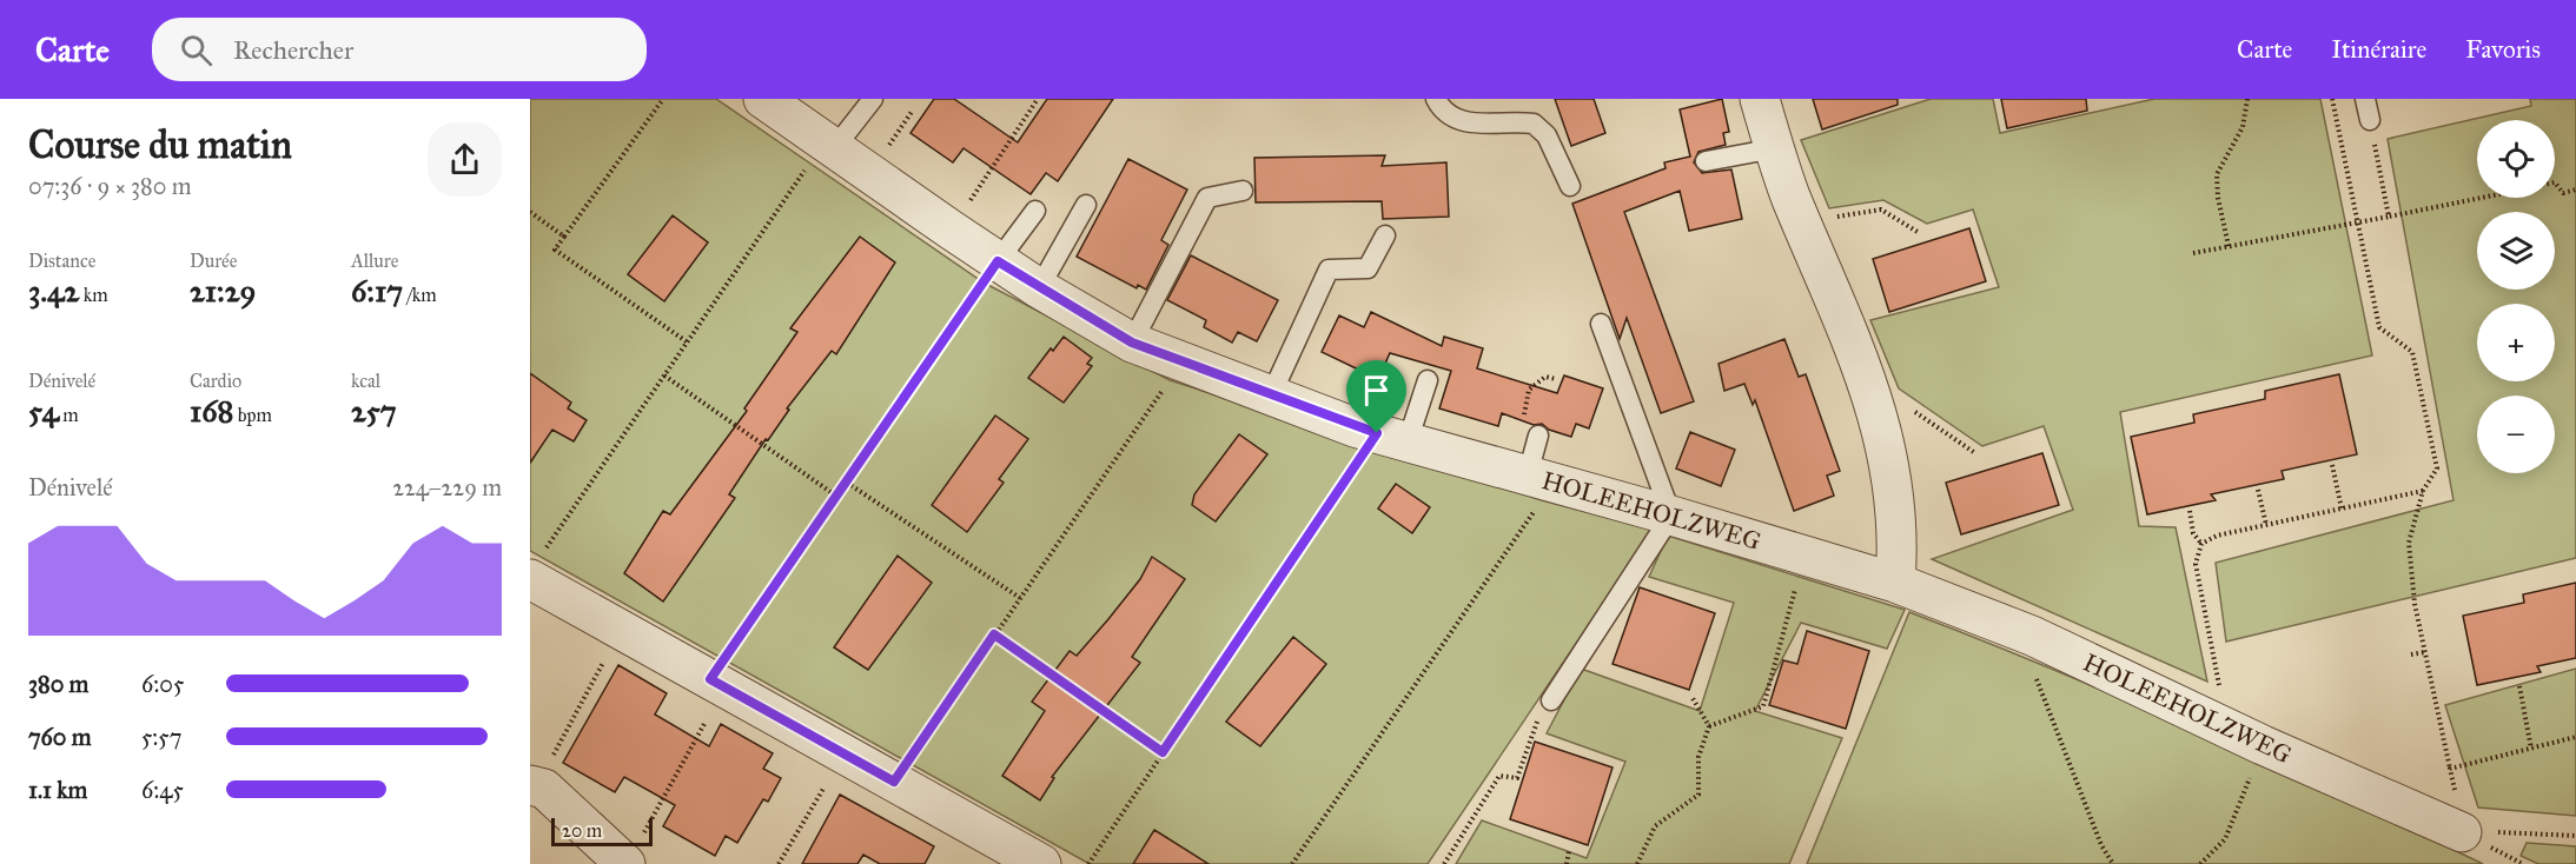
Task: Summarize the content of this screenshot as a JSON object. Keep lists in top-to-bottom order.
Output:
{
  "streets": {
    "street": ["HOLEEHOLZWEG"]
  },
  "scale_bar": "20 m",
  "page": {
    "header": "Carte",
    "search": "Rechercher",
    "nav": ["Carte", "Itinéraire", "Favoris"],
    "heading": ["Course du matin", "07:36 · 9 × 380 m"],
    "map_buttons": ["+", "−"],
    "stats": [
      ["Distance", "3.42 km"],
      ["Durée", "21:29"],
      ["Allure", "6:17 /km"],
      ["Dénivelé", "54 m"],
      ["Cardio", "168 bpm"],
      ["kcal", "257"]
    ],
    "chart": ["Dénivelé", "224–229 m"],
    "list": [
      {
        "name": "380 m",
        "note": "6:05"
      },
      {
        "name": "760 m",
        "note": "5:57"
      },
      {
        "name": "1.1 km",
        "note": "6:45"
      }
    ],
    "scale": "20 m"
  }
}
